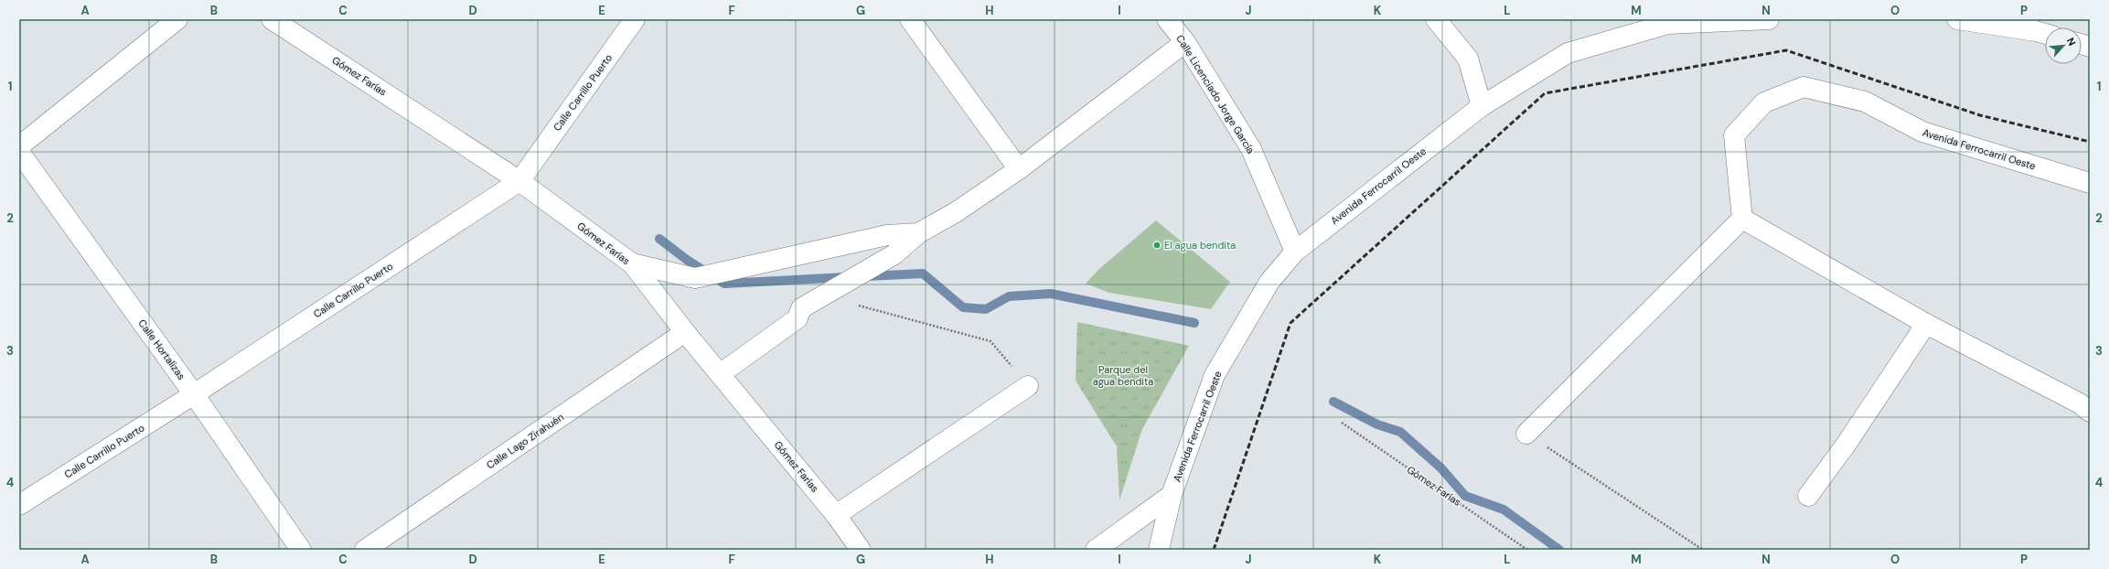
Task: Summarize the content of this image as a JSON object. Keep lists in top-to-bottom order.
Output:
{
  "streets": {
    "street": [
      "Gómez Farías",
      "Calle Carrillo Puerto",
      "Calle Licenciado Jorge García",
      "Avenida Ferrocarril Oeste",
      "Calle Hortalizas",
      "Calle Lago Zirahuén"
    ]
  },
  "crossings": [
    ["Gómez Farías", "Calle Carrillo Puerto"],
    ["Gómez Farías", "Calle Lago Zirahuén"],
    ["Calle Carrillo Puerto", "Calle Hortalizas"],
    ["Calle Licenciado Jorge García", "Avenida Ferrocarril Oeste"]
  ],
  "parks": ["Parque del agua bendita"],
  "places": ["El agua bendita"],
  "north": "top right",
  "grid": {
    "columns": [
      "A",
      "B",
      "C",
      "D",
      "E",
      "F",
      "G",
      "H",
      "I",
      "J",
      "K",
      "L",
      "M",
      "N",
      "O",
      "P"
    ],
    "rows": [
      "1",
      "2",
      "3",
      "4"
    ]
  }
}
